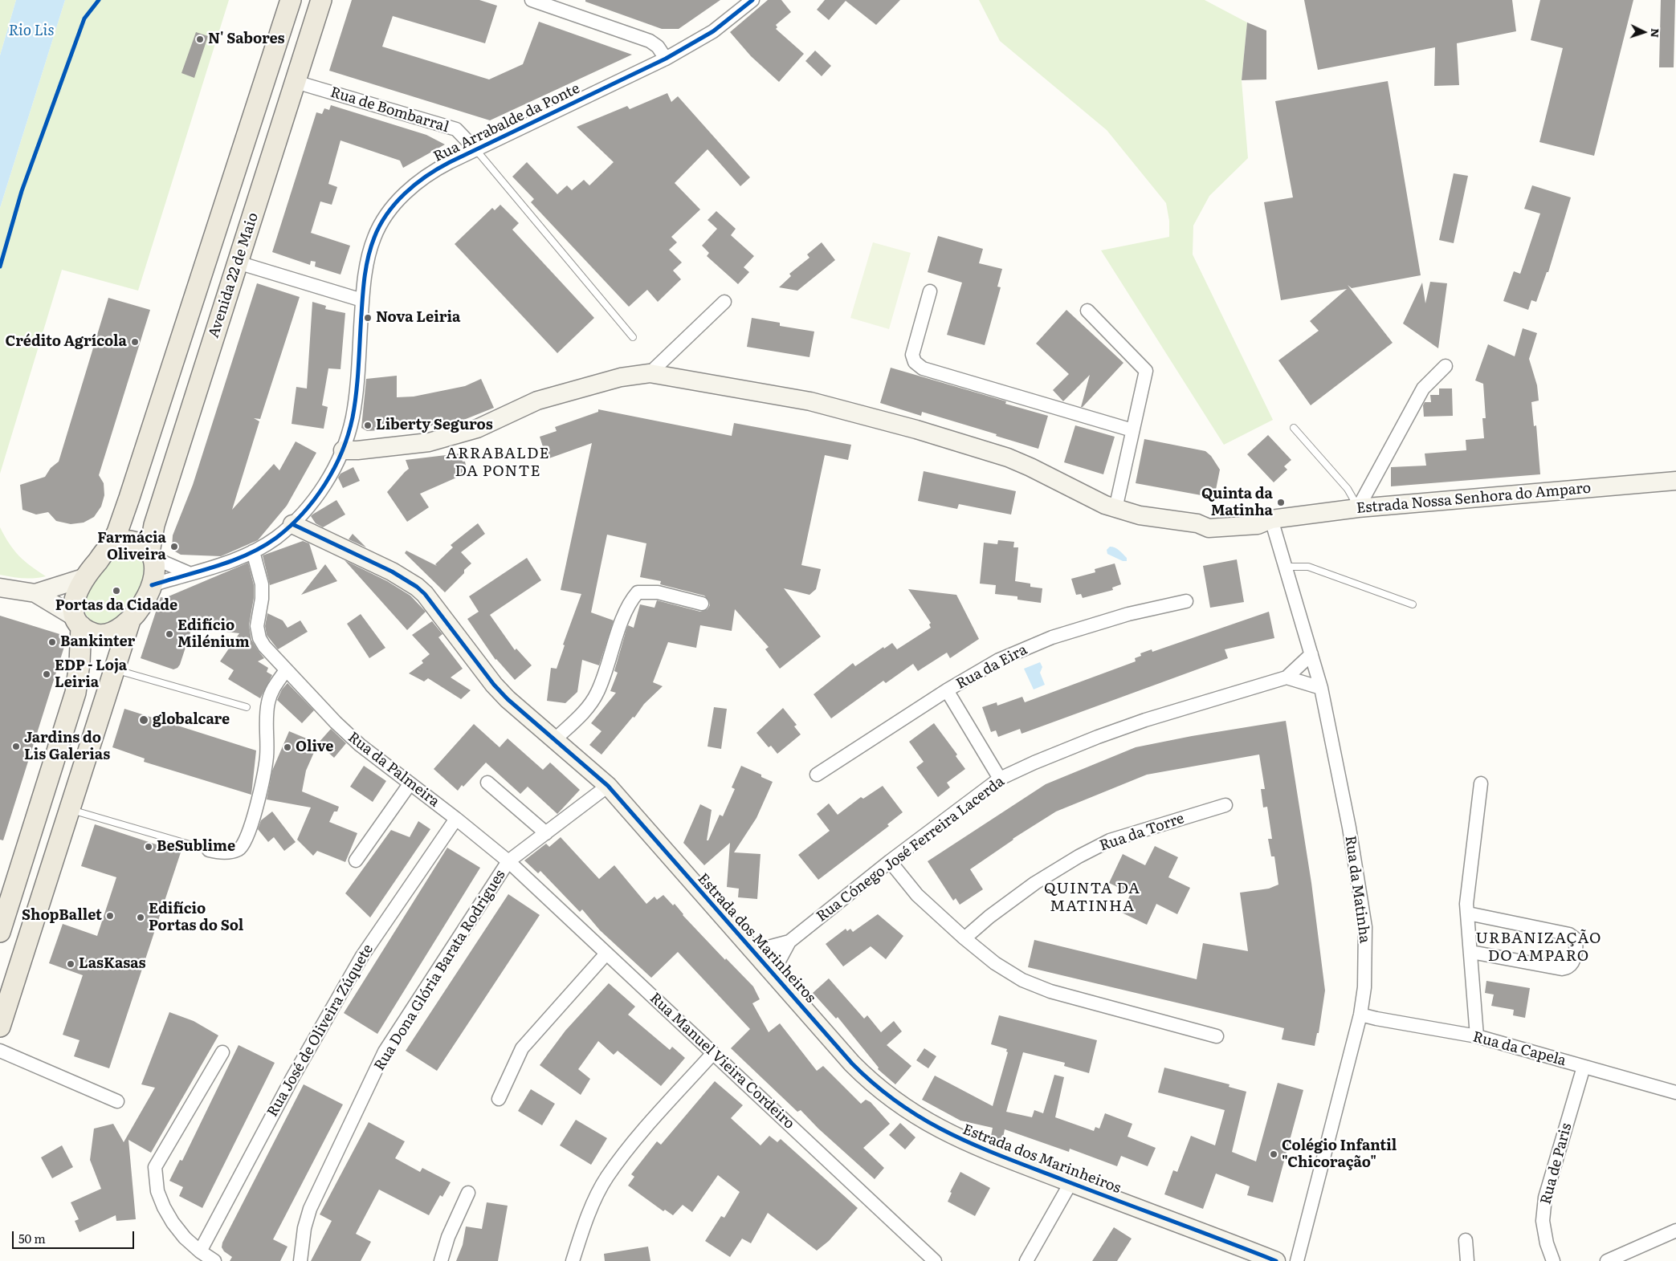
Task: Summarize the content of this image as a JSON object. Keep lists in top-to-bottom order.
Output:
{
  "streets": {
    "main road": ["Avenida 22 de Maio", "Estrada Nossa Senhora do Amparo", "Estrada dos Marinheiros"],
    "street": [
      "Rua de Bombarral",
      "Rua Arrabalde da Ponte",
      "Rua da Eira",
      "Rua da Palmeira",
      "Rua da Torre",
      "Rua Cónego José Ferreira Lacerda",
      "Rua da Matinha",
      "Rua Dona Glória Barata Rodrigues",
      "Rua José de Oliveira Zúquete",
      "Rua da Capela",
      "Rua Manuel Vieira Cordeiro",
      "Rua de Paris"
    ]
  },
  "crossings": [
    ["Rua de Bombarral", "Rua Arrabalde da Ponte"],
    ["Rua de Bombarral", "Avenida 22 de Maio"],
    ["Rua Arrabalde da Ponte", "Avenida 22 de Maio"],
    ["Rua Arrabalde da Ponte", "Estrada Nossa Senhora do Amparo"],
    ["Rua Arrabalde da Ponte", "Rua da Palmeira"],
    ["Rua Arrabalde da Ponte", "Estrada dos Marinheiros"],
    ["Estrada Nossa Senhora do Amparo", "Rua da Matinha"],
    ["Rua da Palmeira", "Rua Dona Glória Barata Rodrigues"],
    ["Rua da Palmeira", "Rua José de Oliveira Zúquete"],
    ["Rua da Palmeira", "Rua Manuel Vieira Cordeiro"],
    ["Rua Cónego José Ferreira Lacerda", "Rua da Matinha"],
    ["Rua Cónego José Ferreira Lacerda", "Estrada dos Marinheiros"],
    ["Rua da Matinha", "Rua da Capela"],
    ["Estrada dos Marinheiros", "Rua Dona Glória Barata Rodrigues"],
    ["Rua Dona Glória Barata Rodrigues", "Rua Manuel Vieira Cordeiro"],
    ["Rua da Capela", "Rua de Paris"]
  ],
  "districts": ["ARRABALDE DA PONTE", "QUINTA DA MATINHA", "URBANIZAÇÃO DO AMPARO"],
  "water": ["Rio Lis"],
  "places": [
    "N' Sabores",
    "Nova Leiria",
    "Crédito Agrícola",
    "Liberty Seguros",
    "Quinta da Matinha",
    "Farmácia Oliveira",
    "Portas da Cidade",
    "Edifício Milénium",
    "Bankinter",
    "EDP - Loja Leiria",
    "globalcare",
    "Jardins do Lis Galerias",
    "Olive",
    "BeSublime",
    "ShopBallet",
    "Edifício Portas do Sol",
    "LasKasas",
    "Colégio Infantil \"Chicoração\""
  ],
  "scale_bar": "50 m",
  "north": "right"
}
